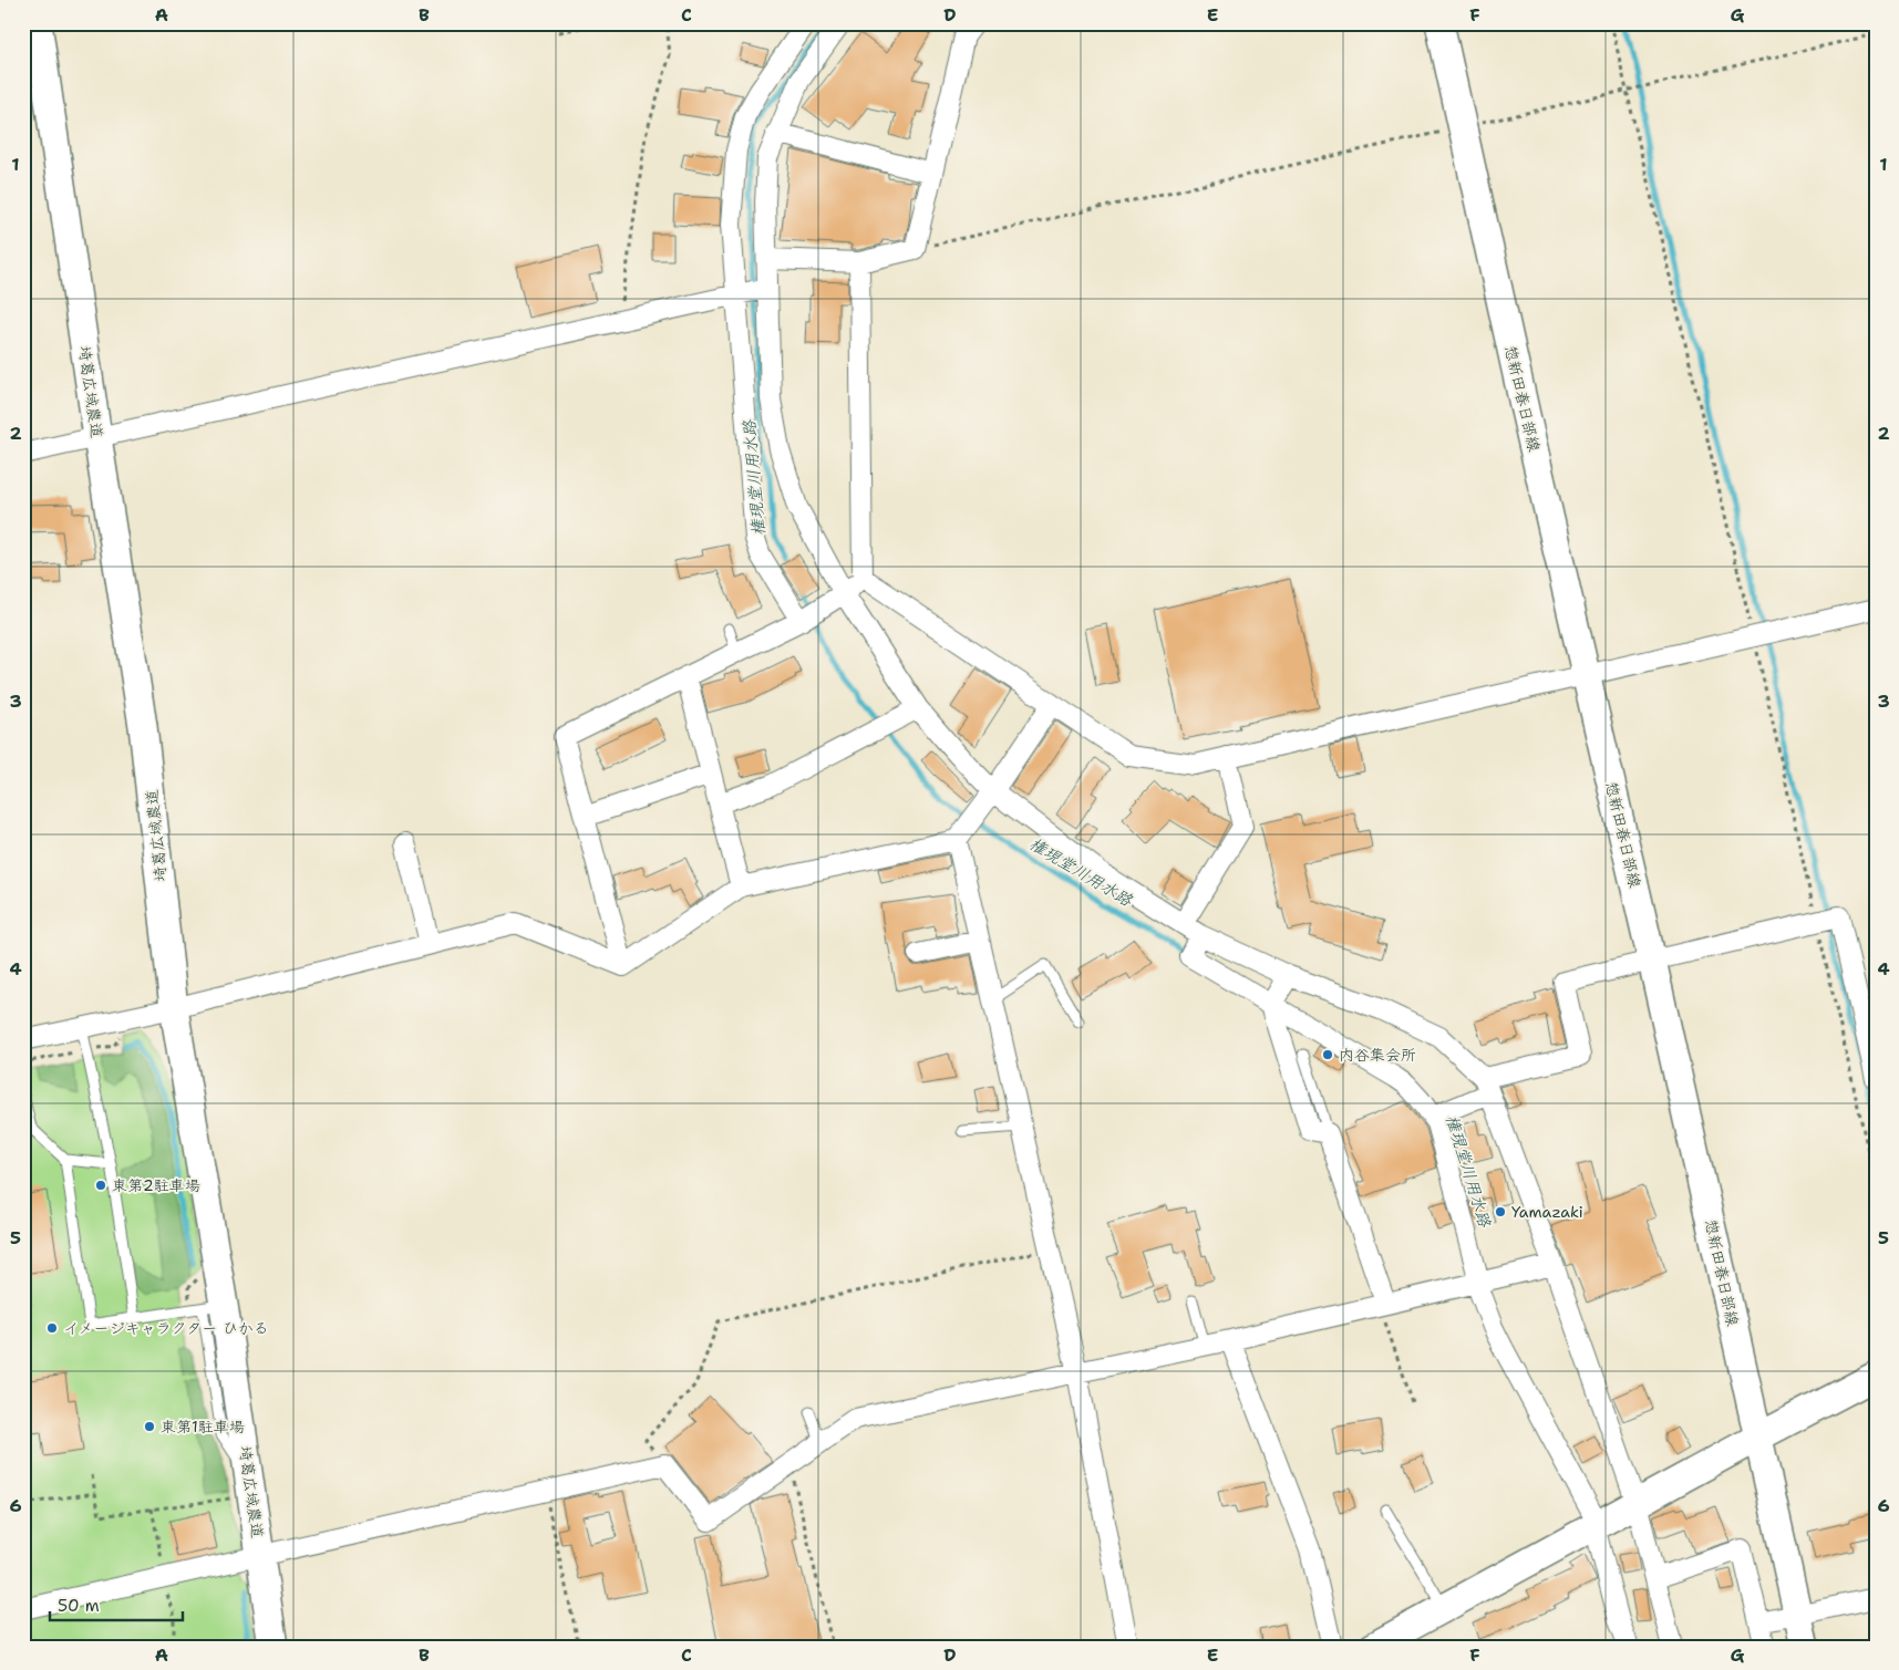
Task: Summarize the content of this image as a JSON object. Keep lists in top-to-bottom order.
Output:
{
  "streets": {
    "street": ["埼葛広域農道", "惣新田春日部線"]
  },
  "water": ["権現堂川用水路"],
  "places": [
    "内谷集会所",
    "東第2駐車場",
    "Yamazaki",
    "イメージキャラクター ひかる",
    "東第1駐車場"
  ],
  "scale_bar": "50 m",
  "grid": {
    "columns": [
      "A",
      "B",
      "C",
      "D",
      "E",
      "F",
      "G"
    ],
    "rows": [
      "1",
      "2",
      "3",
      "4",
      "5",
      "6"
    ]
  }
}
